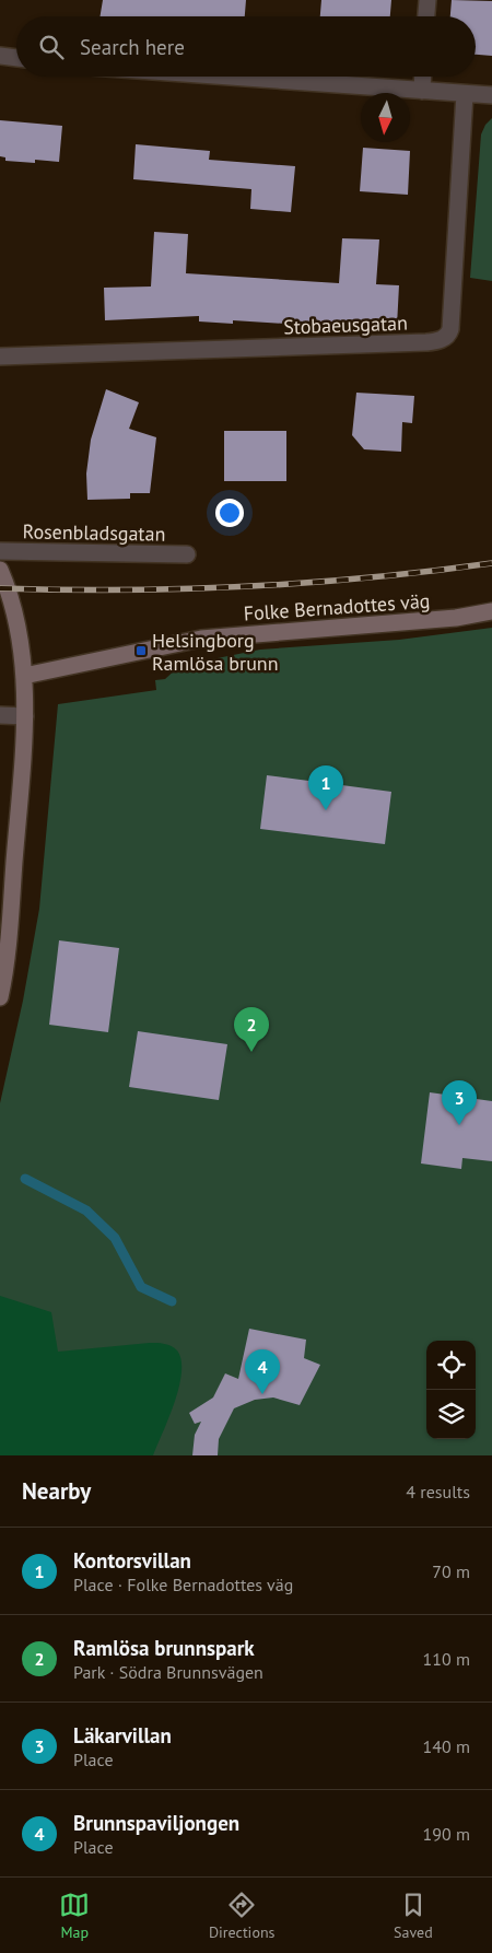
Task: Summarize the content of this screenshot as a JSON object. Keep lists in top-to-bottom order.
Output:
{
  "streets": {
    "street": ["Stobaeusgatan", "Rosenbladsgatan", "Folke Bernadottes väg"]
  },
  "places": {
    "transit": ["Helsingborg Ramlösa brunn"]
  },
  "north": "bottom",
  "page": {
    "search": "Search here",
    "pins": [
      "1",
      "2",
      "3",
      "4"
    ],
    "heading": ["Nearby", "4 results"],
    "list": [
      {
        "mark": "1",
        "name": "Kontorsvillan",
        "note": "Place · Folke Bernadottes väg",
        "value": "70 m"
      },
      {
        "mark": "2",
        "name": "Ramlösa brunnspark",
        "note": "Park · Södra Brunnsvägen",
        "value": "110 m"
      },
      {
        "mark": "3",
        "name": "Läkarvillan",
        "note": "Place",
        "value": "140 m"
      },
      {
        "mark": "4",
        "name": "Brunnspaviljongen",
        "note": "Place",
        "value": "190 m"
      }
    ],
    "nav": ["Map", "Directions", "Saved"]
  }
}
